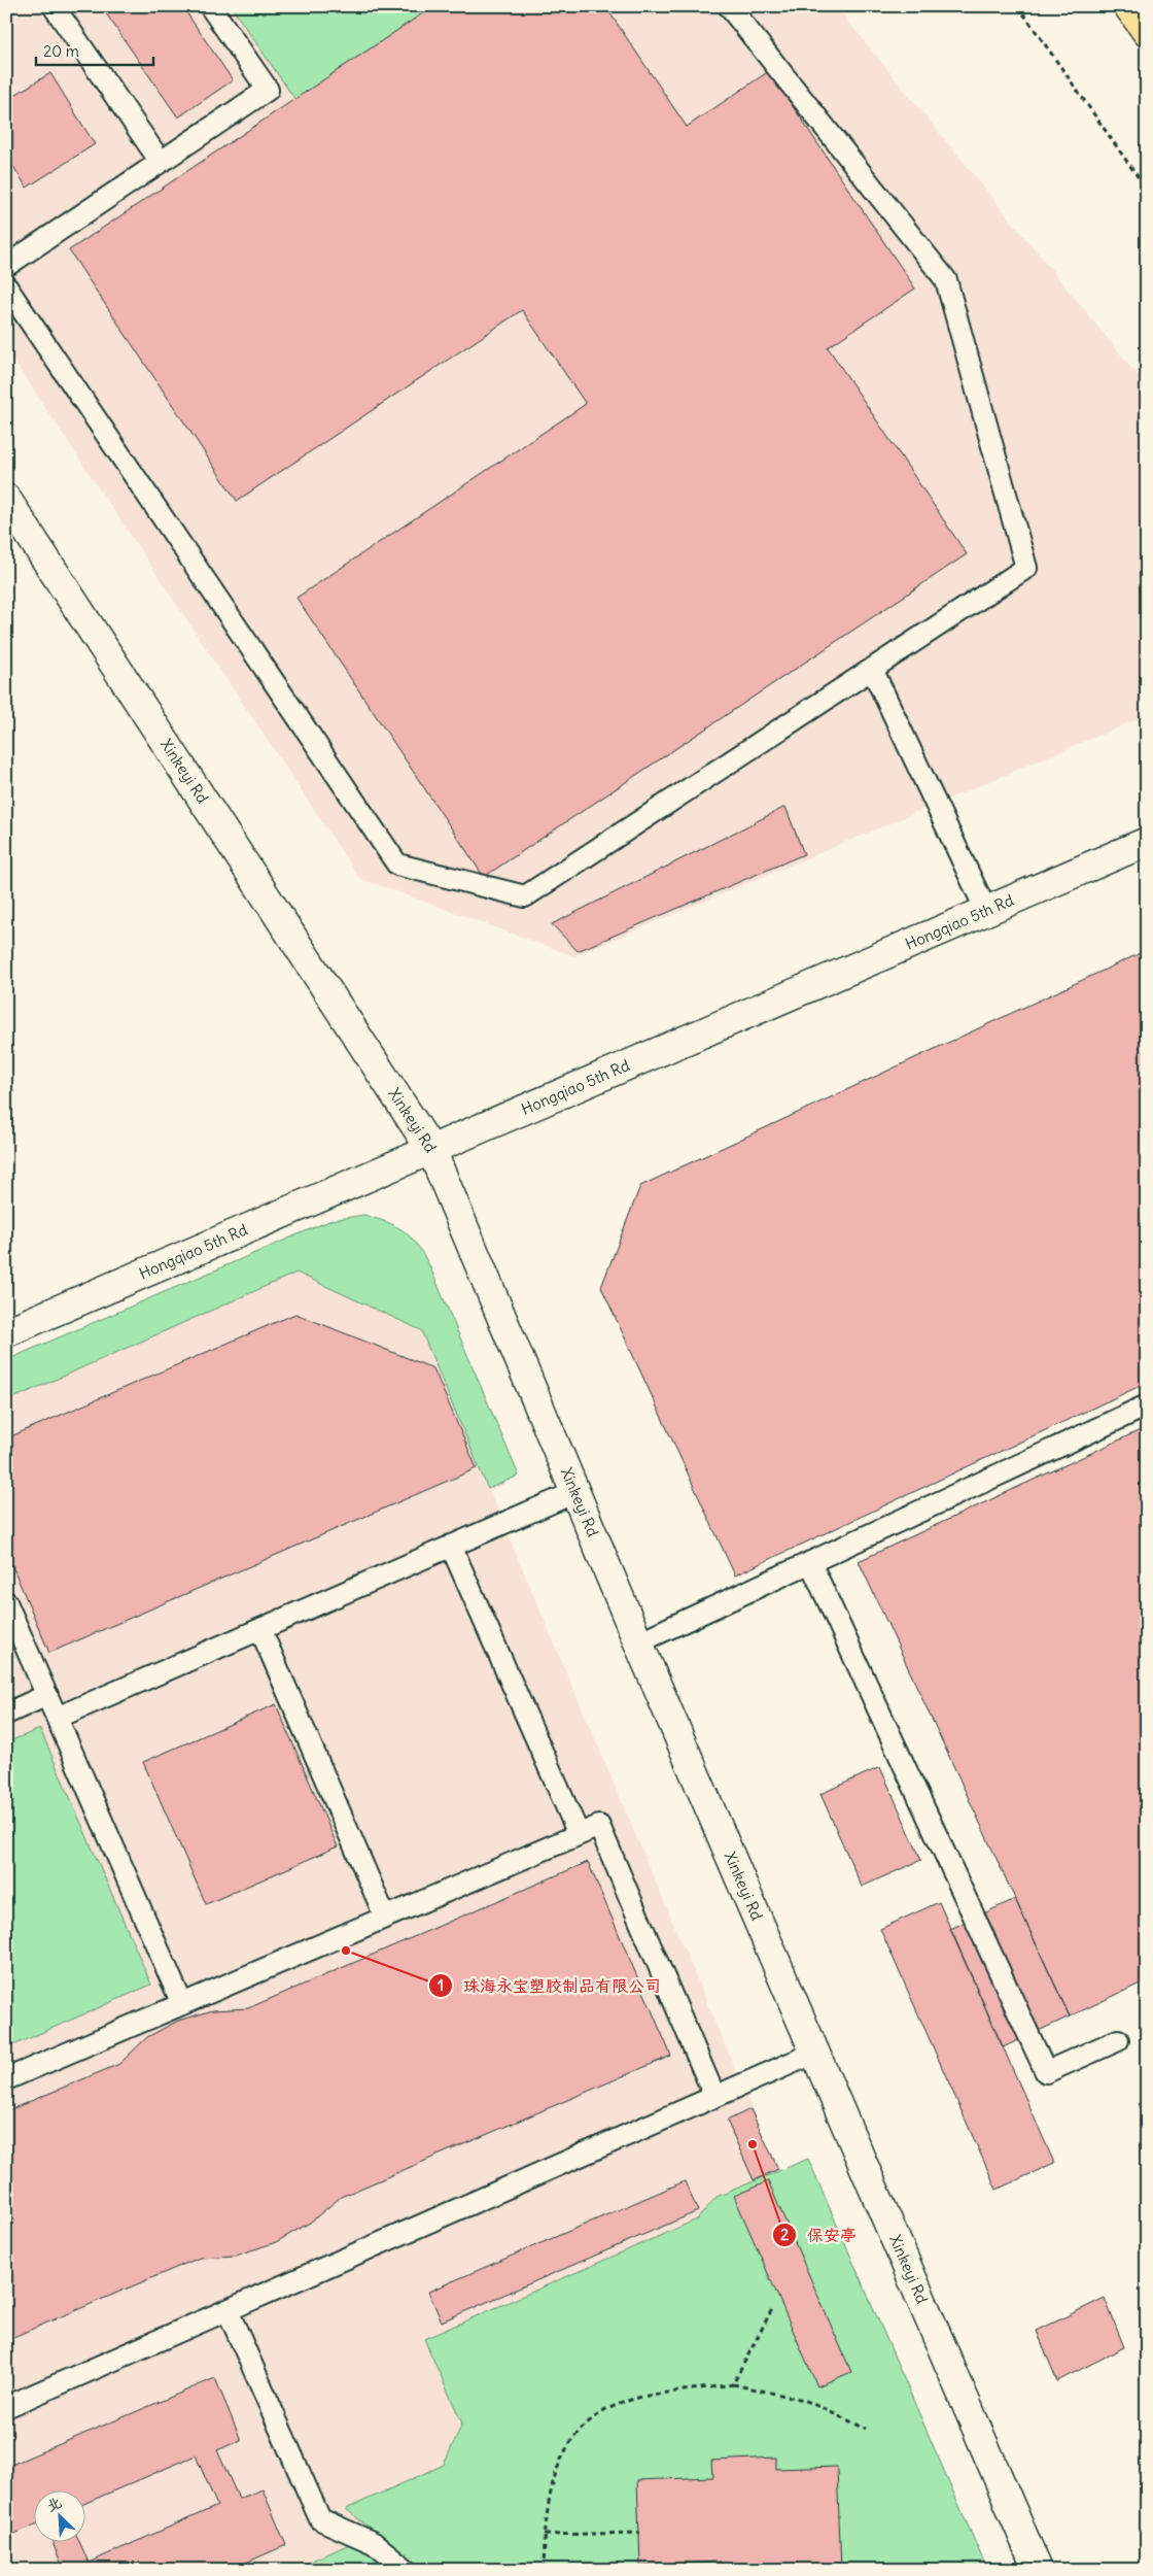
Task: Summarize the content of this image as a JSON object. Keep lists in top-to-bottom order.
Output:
{
  "streets": {
    "street": ["Xinkeyi Rd", "Hongqiao 5th Rd"]
  },
  "crossings": [
    ["Xinkeyi Rd", "Hongqiao 5th Rd"]
  ],
  "places": ["珠海永宝塑胶制品有限公司", "保安亭"],
  "scale_bar": "20 m",
  "north": "top left"
}
